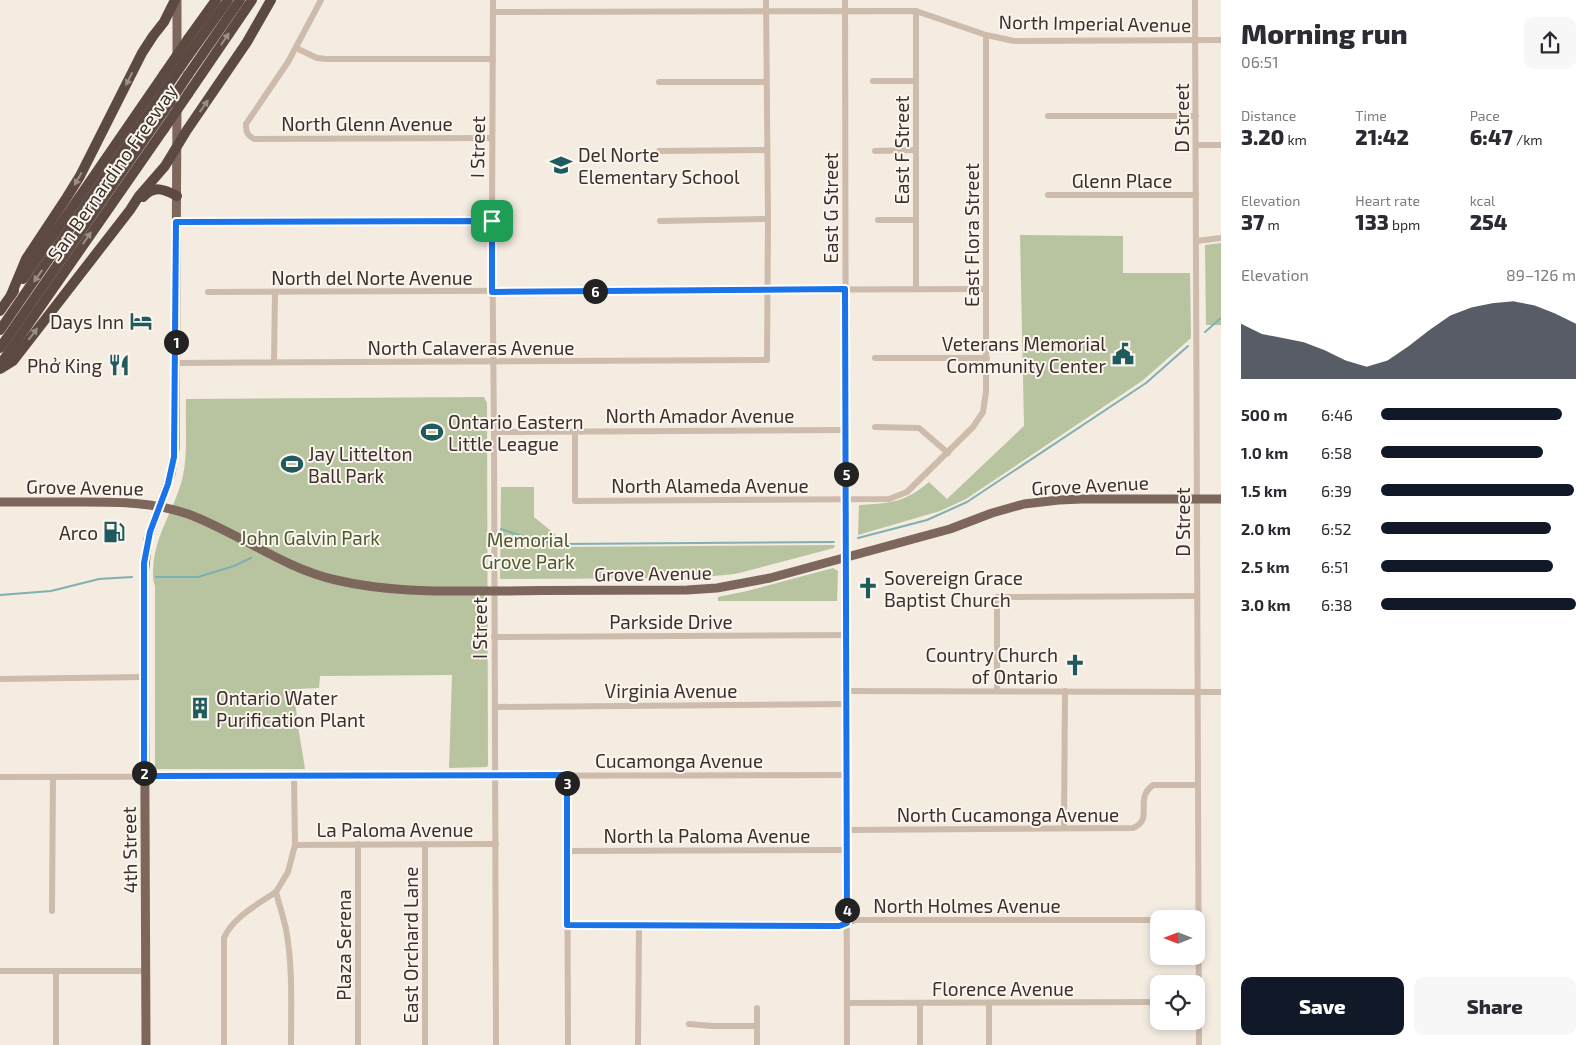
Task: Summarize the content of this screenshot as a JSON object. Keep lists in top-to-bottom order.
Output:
{
  "streets": {
    "highway": ["San Bernardino Freeway"],
    "main road": ["Grove Avenue", "4th Street"],
    "street": [
      "North Imperial Avenue",
      "D Street",
      "North Glenn Avenue",
      "I Street",
      "East F Street",
      "Glenn Place",
      "East G Street",
      "East Flora Street",
      "North del Norte Avenue",
      "North Calaveras Avenue",
      "North Amador Avenue",
      "North Alameda Avenue",
      "Parkside Drive",
      "Virginia Avenue",
      "Cucamonga Avenue",
      "North Cucamonga Avenue",
      "La Paloma Avenue",
      "North la Paloma Avenue",
      "North Holmes Avenue",
      "Plaza Serena",
      "East Orchard Lane",
      "Florence Avenue"
    ]
  },
  "crossings": [
    ["North Imperial Avenue", "D Street"],
    ["North Imperial Avenue", "I Street"],
    ["North Imperial Avenue", "East F Street"],
    ["North Imperial Avenue", "East G Street"],
    ["North Imperial Avenue", "East Flora Street"],
    ["D Street", "Glenn Place"],
    ["D Street", "Grove Avenue"],
    ["D Street", "North Cucamonga Avenue"],
    ["North Glenn Avenue", "I Street"],
    ["I Street", "North del Norte Avenue"],
    ["I Street", "North Calaveras Avenue"],
    ["I Street", "North Amador Avenue"],
    ["I Street", "Grove Avenue"],
    ["I Street", "Parkside Drive"],
    ["I Street", "Virginia Avenue"],
    ["I Street", "Cucamonga Avenue"],
    ["I Street", "La Paloma Avenue"],
    ["East F Street", "North del Norte Avenue"],
    ["East G Street", "East Flora Street"],
    ["East G Street", "North del Norte Avenue"],
    ["East G Street", "North Amador Avenue"],
    ["East G Street", "North Alameda Avenue"],
    ["East G Street", "Grove Avenue"],
    ["East G Street", "Parkside Drive"],
    ["East G Street", "Virginia Avenue"],
    ["East G Street", "Cucamonga Avenue"],
    ["East G Street", "North Cucamonga Avenue"],
    ["East G Street", "North la Paloma Avenue"],
    ["East G Street", "North Holmes Avenue"],
    ["East G Street", "Florence Avenue"],
    ["East Flora Street", "North del Norte Avenue"],
    ["East Flora Street", "North Alameda Avenue"],
    ["North del Norte Avenue", "North Calaveras Avenue"],
    ["North Calaveras Avenue", "4th Street"],
    ["North Amador Avenue", "North Alameda Avenue"],
    ["Grove Avenue", "4th Street"],
    ["Cucamonga Avenue", "4th Street"],
    ["La Paloma Avenue", "Plaza Serena"],
    ["La Paloma Avenue", "East Orchard Lane"]
  ],
  "parks": ["John Galvin Park", "Memorial Grove Park"],
  "places": {
    "school or university": ["Del Norte Elementary School"],
    "hotel": ["Days Inn"],
    "public building": ["Veterans Memorial Community Center"],
    "restaurant": ["Phở King"],
    "sports": ["Ontario Eastern Little League", "Jay Littelton Ball Park"],
    "fuel station": ["Arco"],
    "church": ["Sovereign Grace Baptist Church", "Country Church of Ontario"],
    "building": ["Ontario Water Purification Plant"]
  },
  "north": "left",
  "page": {
    "heading": ["Morning run", "06:51"],
    "stats": [
      ["Distance", "3.20 km"],
      ["Time", "21:42"],
      ["Pace", "6:47 /km"],
      ["Elevation", "37 m"],
      ["Heart rate", "133 bpm"],
      ["kcal", "254"]
    ],
    "chart": ["Elevation", "89–126 m"],
    "pins": [
      "6",
      "1",
      "5",
      "2",
      "3",
      "4"
    ],
    "list": [
      {
        "name": "500 m",
        "note": "6:46"
      },
      {
        "name": "1.0 km",
        "note": "6:58"
      },
      {
        "name": "1.5 km",
        "note": "6:39"
      },
      {
        "name": "2.0 km",
        "note": "6:52"
      },
      {
        "name": "2.5 km",
        "note": "6:51"
      },
      {
        "name": "3.0 km",
        "note": "6:38"
      }
    ],
    "buttons": ["Save", "Share"]
  }
}
